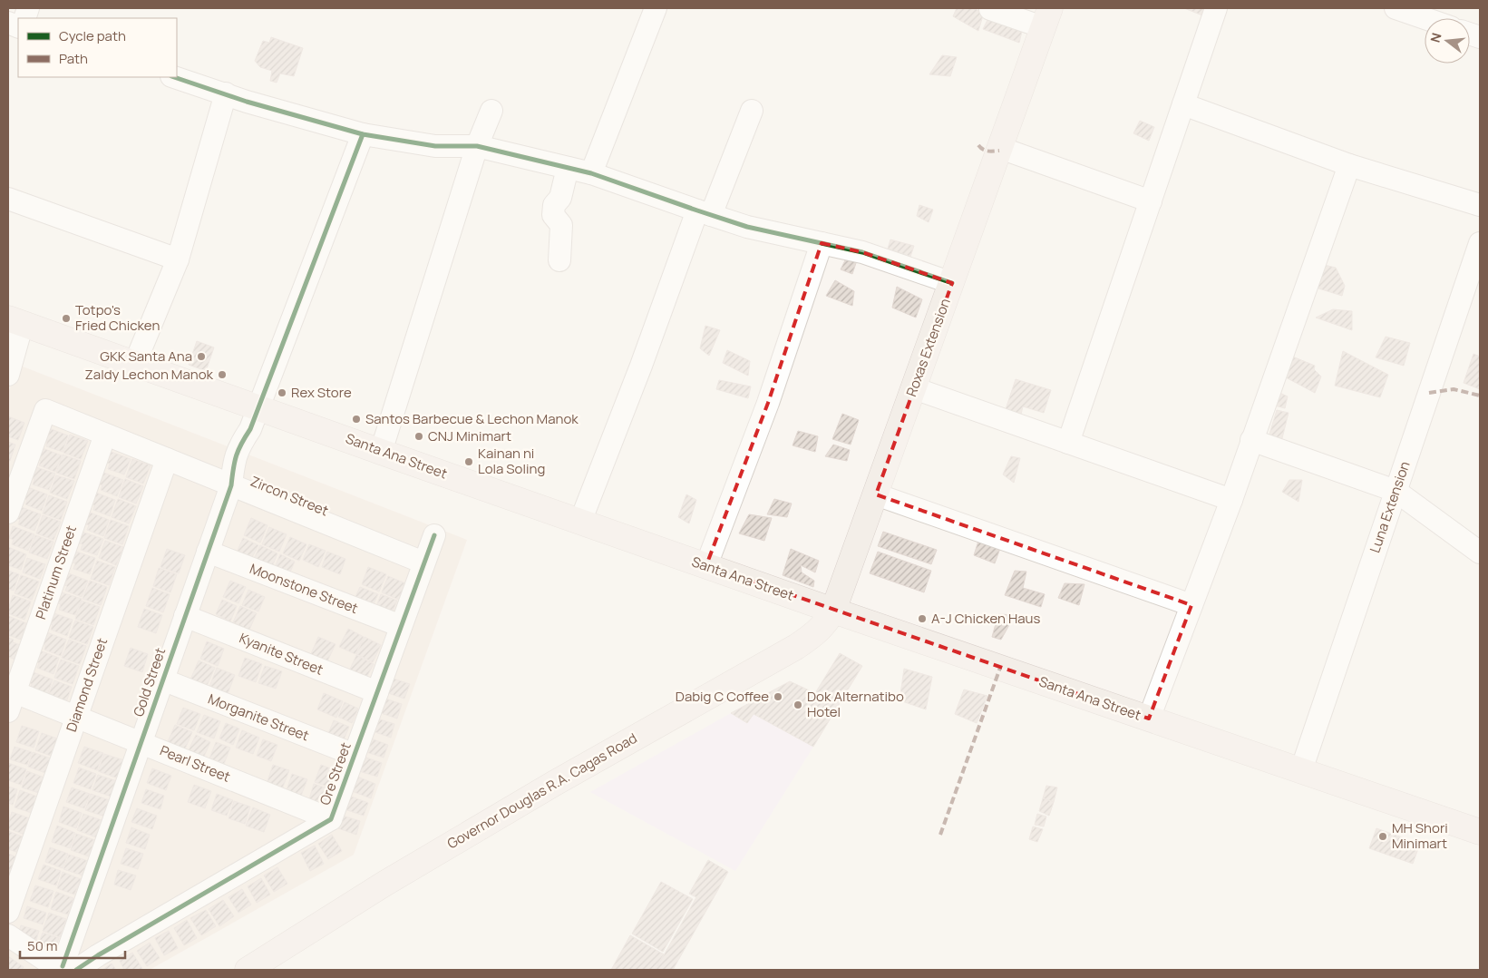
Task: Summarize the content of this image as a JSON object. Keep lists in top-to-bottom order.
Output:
{
  "streets": {
    "main road": ["Roxas Extension", "Santa Ana Street", "Governor Douglas R.A. Cagas Road"],
    "street": [
      "Zircon Street",
      "Luna Extension",
      "Platinum Street",
      "Moonstone Street",
      "Kyanite Street",
      "Gold Street",
      "Diamond Street",
      "Morganite Street",
      "Pearl Street",
      "Ore Street"
    ]
  },
  "crossings": [
    ["Roxas Extension", "Santa Ana Street"],
    ["Roxas Extension", "Governor Douglas R.A. Cagas Road"],
    ["Santa Ana Street", "Luna Extension"],
    ["Santa Ana Street", "Gold Street"],
    ["Santa Ana Street", "Governor Douglas R.A. Cagas Road"],
    ["Zircon Street", "Platinum Street"],
    ["Zircon Street", "Gold Street"],
    ["Zircon Street", "Diamond Street"],
    ["Zircon Street", "Ore Street"],
    ["Platinum Street", "Pearl Street"],
    ["Moonstone Street", "Gold Street"],
    ["Moonstone Street", "Ore Street"],
    ["Kyanite Street", "Gold Street"],
    ["Kyanite Street", "Ore Street"],
    ["Gold Street", "Morganite Street"],
    ["Gold Street", "Pearl Street"],
    ["Gold Street", "Ore Street"],
    ["Diamond Street", "Pearl Street"],
    ["Morganite Street", "Ore Street"],
    ["Pearl Street", "Ore Street"]
  ],
  "places": [
    "Totpo's Fried Chicken",
    "GKK Santa Ana",
    "Zaldy Lechon Manok",
    "Rex Store",
    "Santos Barbecue & Lechon Manok",
    "CNJ Minimart",
    "Kainan ni Lola Soling",
    "A-J Chicken Haus",
    "Dabig C Coffee",
    "Dok Alternatibo Hotel",
    "MH Shori Minimart"
  ],
  "legend": ["Cycle path", "Path"],
  "scale_bar": "50 m",
  "north": "left"
}
